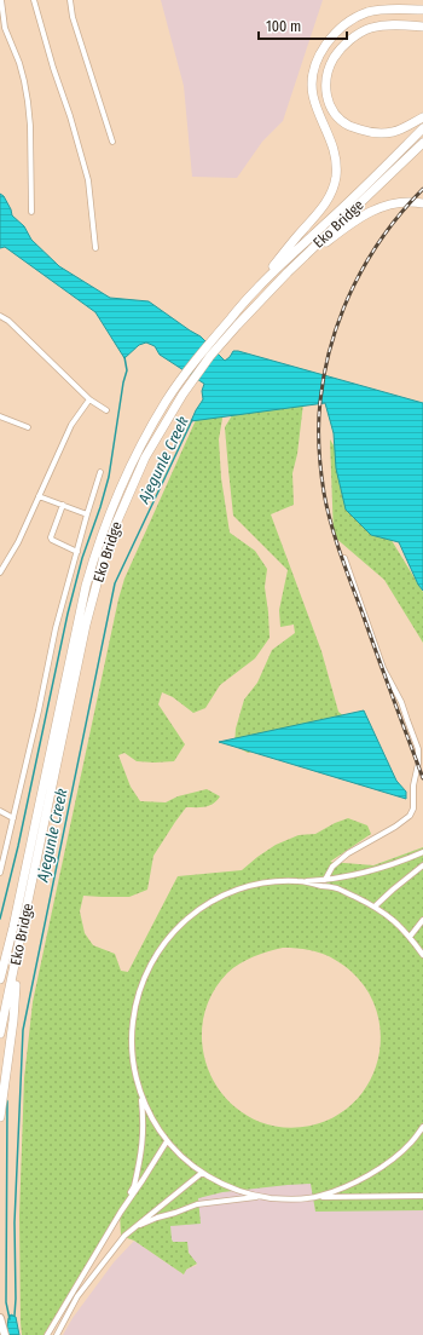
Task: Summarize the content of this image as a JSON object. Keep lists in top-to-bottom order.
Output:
{
  "streets": {
    "highway": ["Eko Bridge"]
  },
  "water": ["Ajegunle Creek"],
  "scale_bar": "100 m"
}
